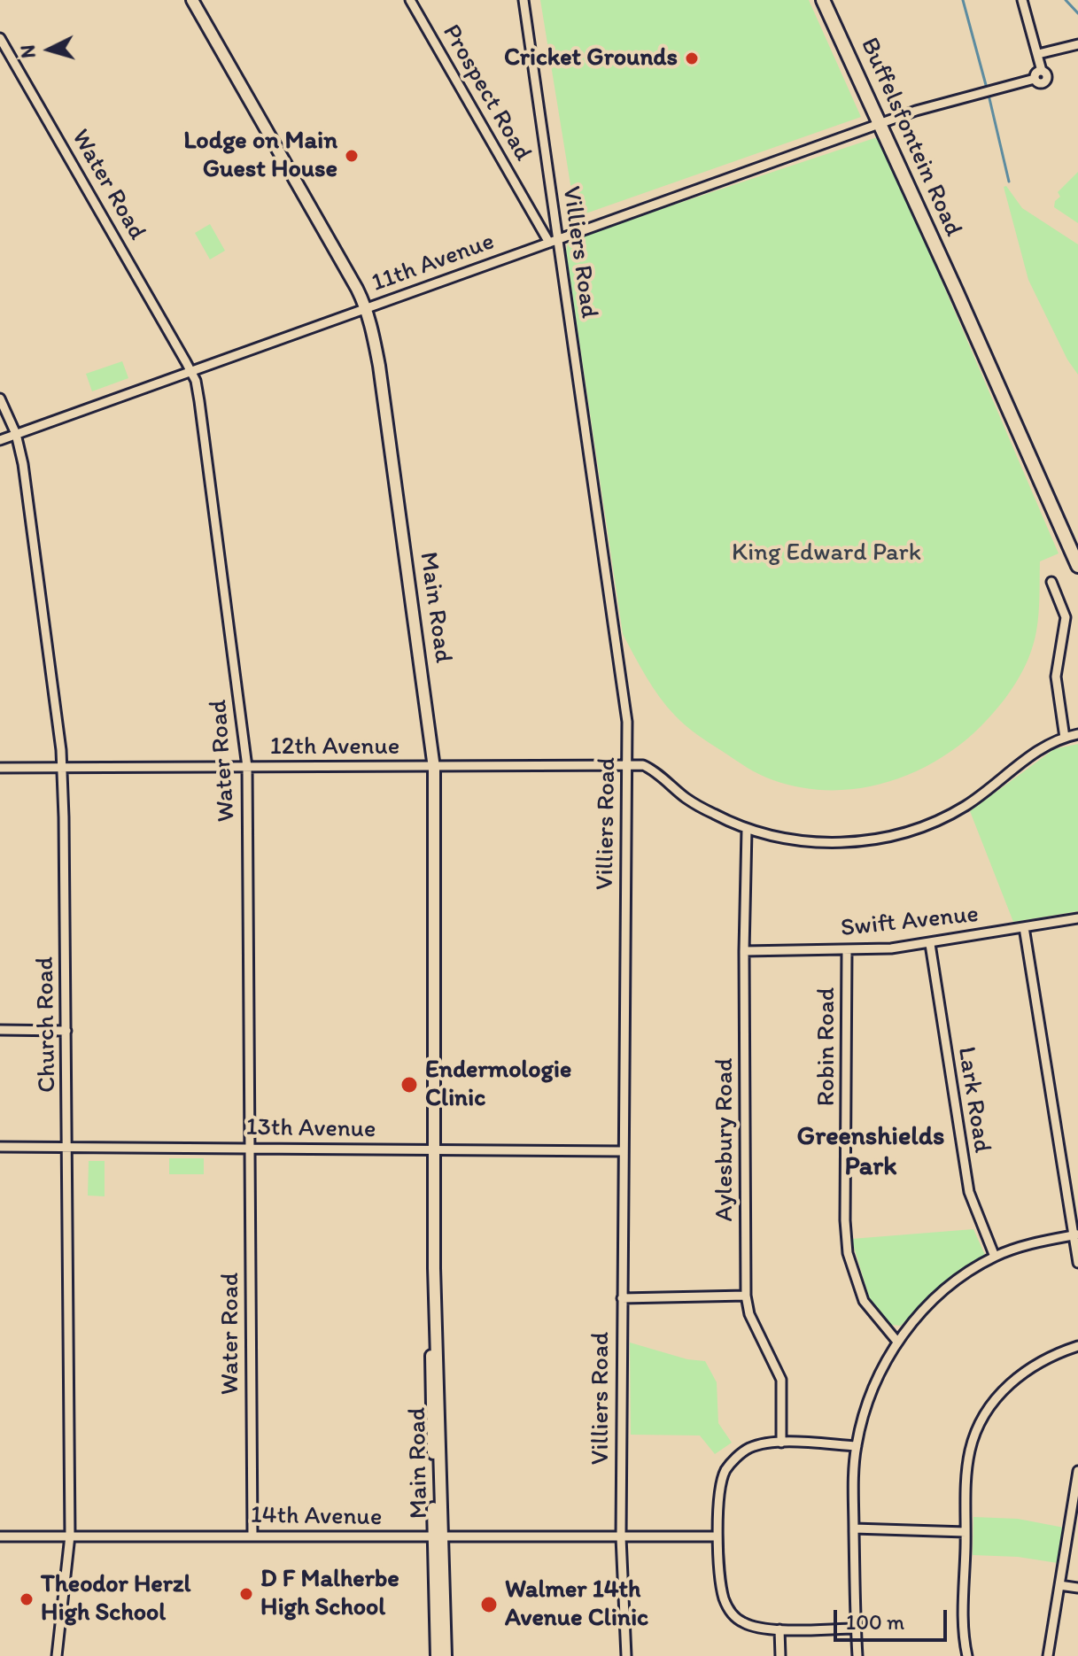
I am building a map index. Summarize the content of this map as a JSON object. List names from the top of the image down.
{
  "streets": {
    "main road": ["Buffelsfontein Road", "Main Road"],
    "street": [
      "Prospect Road",
      "Water Road",
      "Villiers Road",
      "11th Avenue",
      "12th Avenue",
      "Swift Avenue",
      "Church Road",
      "Robin Road",
      "Lark Road",
      "13th Avenue",
      "Aylesbury Road",
      "14th Avenue"
    ]
  },
  "crossings": [
    ["Prospect Road", "Villiers Road"],
    ["Prospect Road", "11th Avenue"],
    ["Buffelsfontein Road", "11th Avenue"],
    ["Water Road", "11th Avenue"],
    ["Water Road", "12th Avenue"],
    ["Water Road", "13th Avenue"],
    ["Water Road", "14th Avenue"],
    ["Villiers Road", "11th Avenue"],
    ["Villiers Road", "12th Avenue"],
    ["Villiers Road", "13th Avenue"],
    ["Villiers Road", "14th Avenue"],
    ["11th Avenue", "Main Road"],
    ["11th Avenue", "Church Road"],
    ["Main Road", "12th Avenue"],
    ["Main Road", "13th Avenue"],
    ["Main Road", "14th Avenue"],
    ["12th Avenue", "Church Road"],
    ["12th Avenue", "Aylesbury Road"],
    ["Swift Avenue", "Robin Road"],
    ["Swift Avenue", "Lark Road"],
    ["Swift Avenue", "Aylesbury Road"],
    ["Church Road", "13th Avenue"],
    ["Church Road", "14th Avenue"]
  ],
  "districts": ["Greenshields Park"],
  "parks": ["King Edward Park"],
  "places": [
    "Cricket Grounds",
    "Lodge on Main Guest House",
    "Endermologie Clinic",
    "D F Malherbe High School",
    "Theodor Herzl High School",
    "Walmer 14th Avenue Clinic"
  ],
  "scale_bar": "100 m",
  "north": "left"
}
